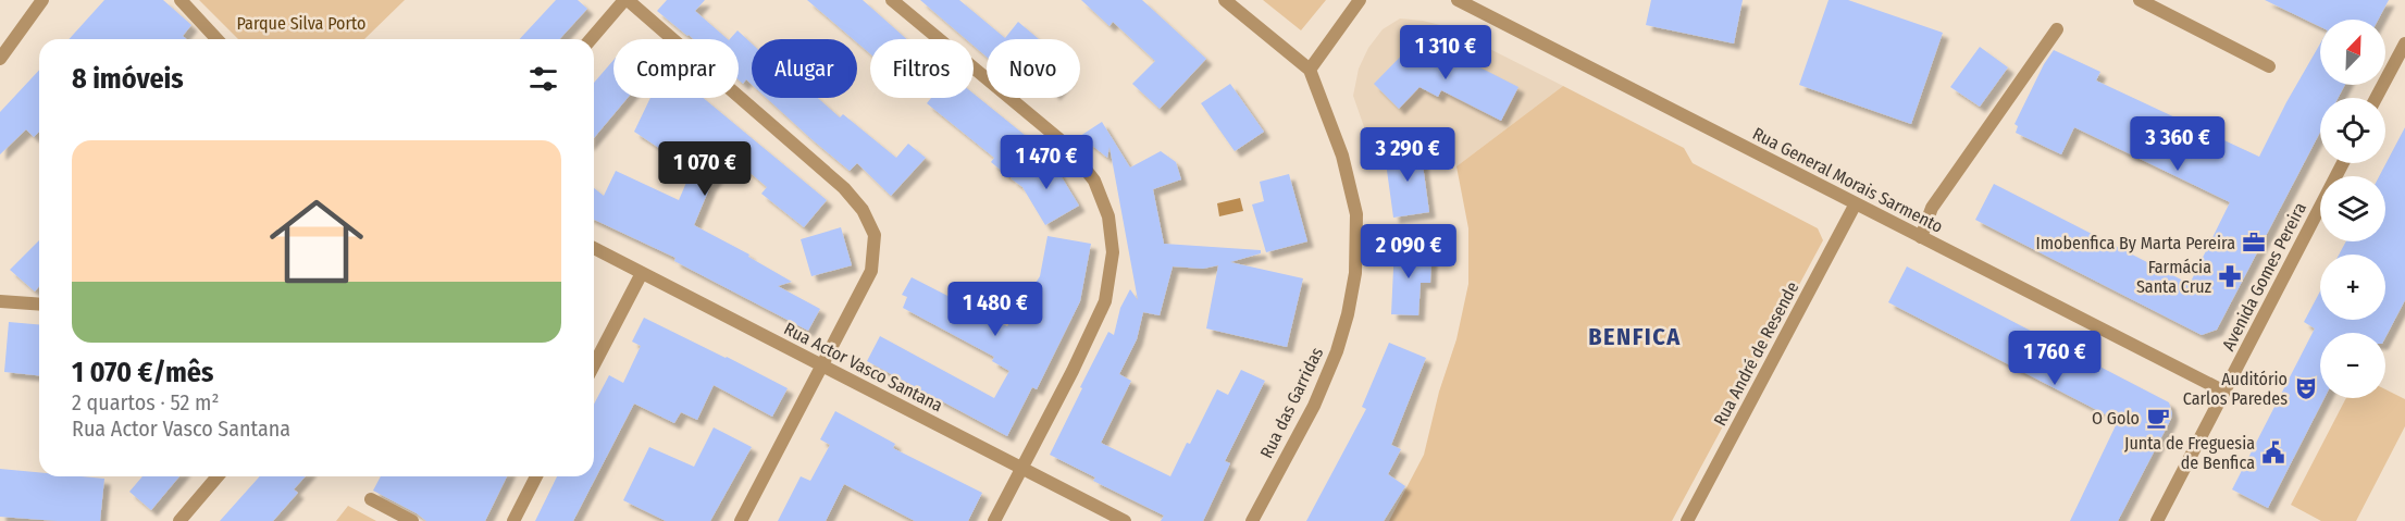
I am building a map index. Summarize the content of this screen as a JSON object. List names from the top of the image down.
{
  "streets": {
    "street": [
      "Rua General Morais Sarmento",
      "Avenida Gomes Pereira",
      "Rua André de Resende",
      "Rua Actor Vasco Santana",
      "Rua das Garridas"
    ]
  },
  "crossings": [
    ["Rua General Morais Sarmento", "Avenida Gomes Pereira"],
    ["Rua General Morais Sarmento", "Rua André de Resende"]
  ],
  "districts": ["BENFICA"],
  "parks": ["Parque Silva Porto"],
  "places": {
    "office": ["Imobenfica By Marta Pereira"],
    "pharmacy": ["Farmácia Santa Cruz"],
    "theatre": ["Auditório Carlos Paredes"],
    "cafe": ["O Golo"],
    "public building": ["Junta de Freguesia de Benfica"]
  },
  "north": "top right",
  "page": {
    "map_buttons": ["+", "−"],
    "price": [
      "1 310 €",
      "3 360 €",
      "3 290 €",
      "1 470 €",
      "1 070 €",
      "2 090 €",
      "1 480 €",
      "1 760 €"
    ],
    "chip": [
      "Comprar",
      "Alugar",
      "Filtros",
      "Novo"
    ],
    "heading": "8 imóveis",
    "list": [
      {
        "name": "1 070 €/mês",
        "note": "2 quartos · 52 m² · Rua Actor Vasco Santana"
      }
    ]
  }
}
